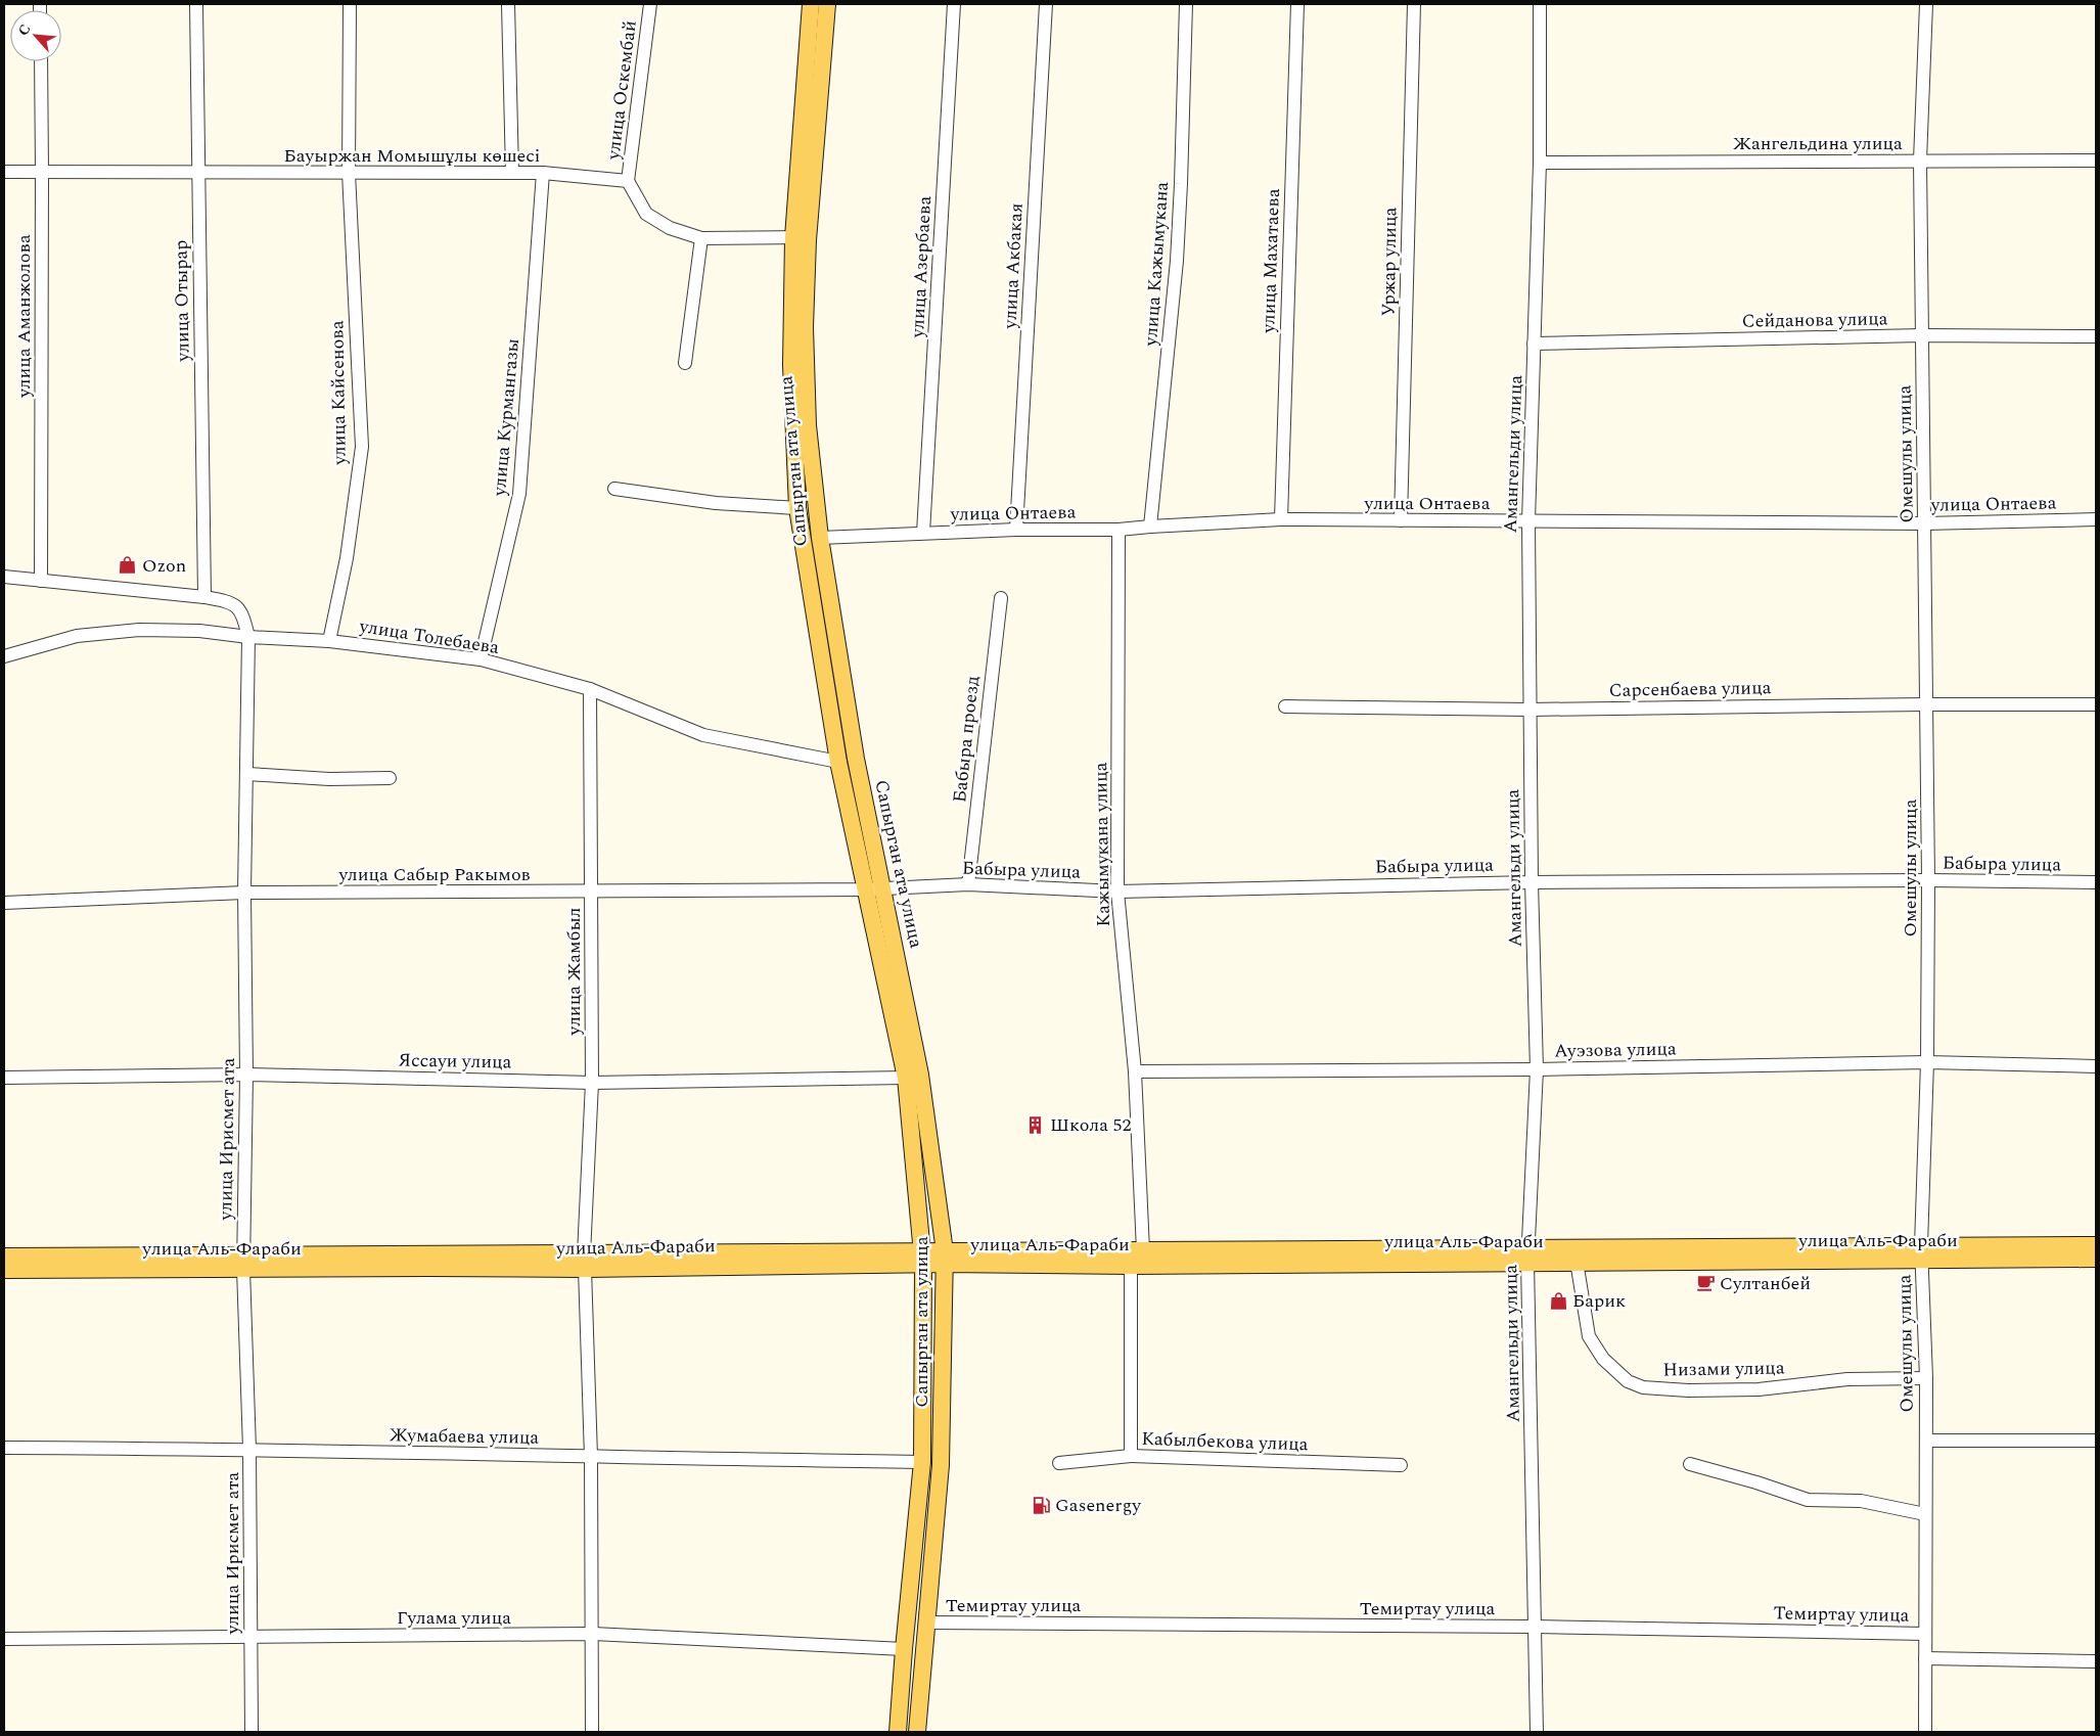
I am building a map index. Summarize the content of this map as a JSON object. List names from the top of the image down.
{
  "streets": {
    "main road": ["Сапырган ата улица", "улица Аль-Фараби"],
    "street": [
      "улица Оскембай",
      "Жангельдина улица",
      "Бауыржан Момышұлы көшесі",
      "улица Махатаева",
      "Уржар улица",
      "улица Кажымукана",
      "улица Акбакая",
      "улица Азербаева",
      "улица Отырар",
      "улица Аманжолова",
      "Сейданова улица",
      "улица Кайсенова",
      "улица Курмангазы",
      "Амангельди улица",
      "Омешулы улица",
      "улица Онтаева",
      "улица Толебаева",
      "Сарсенбаева улица",
      "Бабыра проезд",
      "Кажымукана улица",
      "Бабыра улица",
      "улица Сабыр Ракымов",
      "улица Жамбыл",
      "Ауэзова улица",
      "Яссауи улица",
      "улица Ирисмет ата",
      "Низами улица",
      "Жумабаева улица",
      "Кабылбекова улица",
      "Темиртау улица",
      "Гулама улица"
    ]
  },
  "crossings": [
    ["улица Оскембай", "Бауыржан Момышұлы көшесі"],
    ["Жангельдина улица", "Амангельди улица"],
    ["Жангельдина улица", "Омешулы улица"],
    ["Бауыржан Момышұлы көшесі", "улица Отырар"],
    ["Бауыржан Момышұлы көшесі", "улица Аманжолова"],
    ["Бауыржан Момышұлы көшесі", "улица Кайсенова"],
    ["Бауыржан Момышұлы көшесі", "улица Курмангазы"],
    ["улица Махатаева", "улица Онтаева"],
    ["Уржар улица", "улица Онтаева"],
    ["улица Кажымукана", "улица Онтаева"],
    ["улица Акбакая", "улица Онтаева"],
    ["улица Азербаева", "улица Онтаева"],
    ["улица Отырар", "улица Ирисмет ата"],
    ["улица Аманжолова", "улица Ирисмет ата"],
    ["Сейданова улица", "Амангельди улица"],
    ["Сейданова улица", "Омешулы улица"],
    ["улица Кайсенова", "улица Толебаева"],
    ["улица Курмангазы", "улица Толебаева"],
    ["Амангельди улица", "улица Онтаева"],
    ["Амангельди улица", "Сарсенбаева улица"],
    ["Амангельди улица", "Бабыра улица"],
    ["Амангельди улица", "Ауэзова улица"],
    ["Амангельди улица", "улица Аль-Фараби"],
    ["Амангельди улица", "Темиртау улица"],
    ["Омешулы улица", "улица Онтаева"],
    ["Омешулы улица", "Сарсенбаева улица"],
    ["Омешулы улица", "Бабыра улица"],
    ["Омешулы улица", "Ауэзова улица"],
    ["Омешулы улица", "улица Аль-Фараби"],
    ["Омешулы улица", "Низами улица"],
    ["Омешулы улица", "Темиртау улица"],
    ["Сапырган ата улица", "улица Онтаева"],
    ["Сапырган ата улица", "улица Толебаева"],
    ["Сапырган ата улица", "Бабыра улица"],
    ["Сапырган ата улица", "улица Сабыр Ракымов"],
    ["Сапырган ата улица", "Яссауи улица"],
    ["Сапырган ата улица", "улица Аль-Фараби"],
    ["Сапырган ата улица", "Жумабаева улица"],
    ["Сапырган ата улица", "Темиртау улица"],
    ["Сапырган ата улица", "Гулама улица"],
    ["улица Онтаева", "Кажымукана улица"],
    ["улица Толебаева", "улица Жамбыл"],
    ["улица Толебаева", "улица Ирисмет ата"],
    ["Бабыра проезд", "Бабыра улица"],
    ["Кажымукана улица", "Бабыра улица"],
    ["Кажымукана улица", "Ауэзова улица"],
    ["Кажымукана улица", "улица Аль-Фараби"],
    ["Кажымукана улица", "Кабылбекова улица"],
    ["Бабыра улица", "улица Сабыр Ракымов"],
    ["улица Сабыр Ракымов", "улица Жамбыл"],
    ["улица Сабыр Ракымов", "улица Ирисмет ата"],
    ["улица Жамбыл", "Яссауи улица"],
    ["улица Жамбыл", "улица Аль-Фараби"],
    ["улица Жамбыл", "Жумабаева улица"],
    ["улица Жамбыл", "Гулама улица"],
    ["Яссауи улица", "улица Ирисмет ата"],
    ["улица Ирисмет ата", "улица Аль-Фараби"],
    ["улица Ирисмет ата", "Жумабаева улица"],
    ["улица Ирисмет ата", "Гулама улица"],
    ["улица Аль-Фараби", "Низами улица"],
    ["улица Аль-Фараби", "Кабылбекова улица"]
  ],
  "places": {
    "shop": ["Ozon", "Барик"],
    "building": ["Школа 52"],
    "cafe": ["Султанбей"],
    "fuel station": ["Gasenergy"]
  },
  "north": "top left"
}
